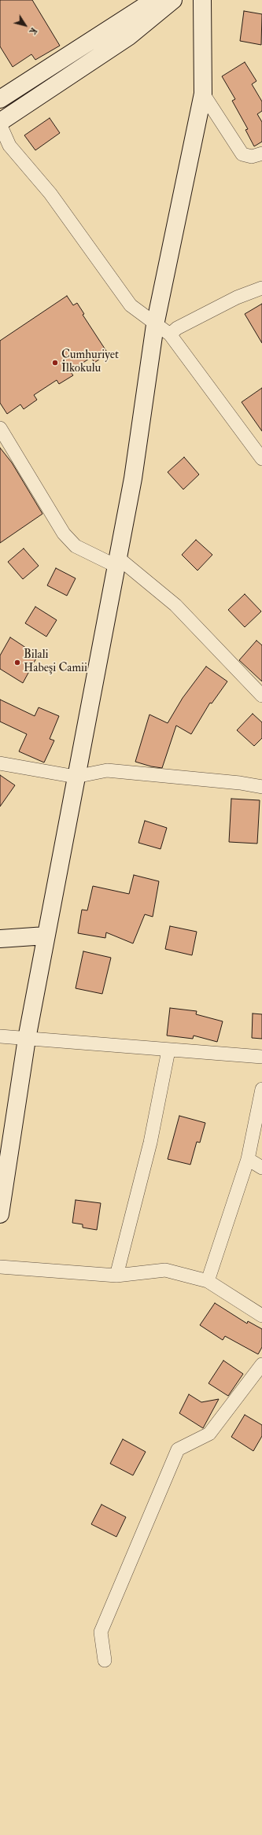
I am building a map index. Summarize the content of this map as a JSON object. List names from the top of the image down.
{
  "places": ["Cumhuriyet İlkokulu", "Bilali Habeşi Camii"],
  "north": "bottom right"
}
